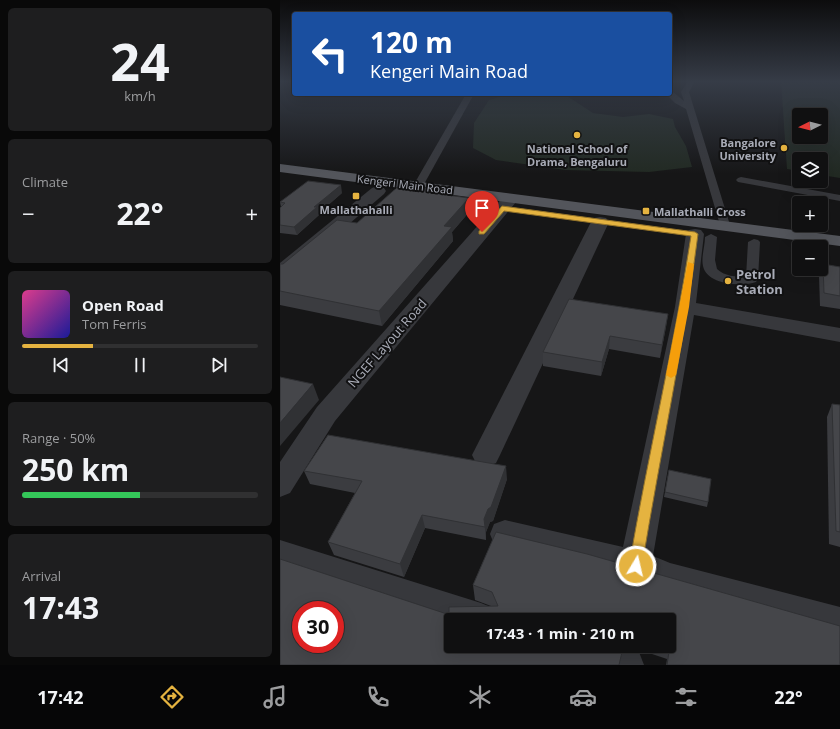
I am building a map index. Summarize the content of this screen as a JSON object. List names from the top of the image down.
{
  "streets": {
    "main road": ["Kengeri Main Road"],
    "street": ["NGEF Layout Road"]
  },
  "crossings": [
    ["Kengeri Main Road", "NGEF Layout Road"]
  ],
  "places": {
    "other": ["National School of Drama, Bengaluru", "Bangalore University", "Petrol Station"],
    "transit": ["Mallathahalli", "Mallathalli Cross"]
  },
  "north": "left",
  "page": {
    "tile": [
      ["24", "km/h"],
      "Climate",
      ["Range · 50%", "250 km"],
      ["Arrival", "17:43"]
    ],
    "turn": ["120 m", "Kengeri Main Road"],
    "map_buttons": ["+", "−"],
    "heat": ["−", "22°", "+"],
    "song": ["Open Road", "Tom Ferris"],
    "limit": "30",
    "trip": "17:43 · 1 min · 210 m",
    "tabs": ["17:42", "22°"]
  }
}
